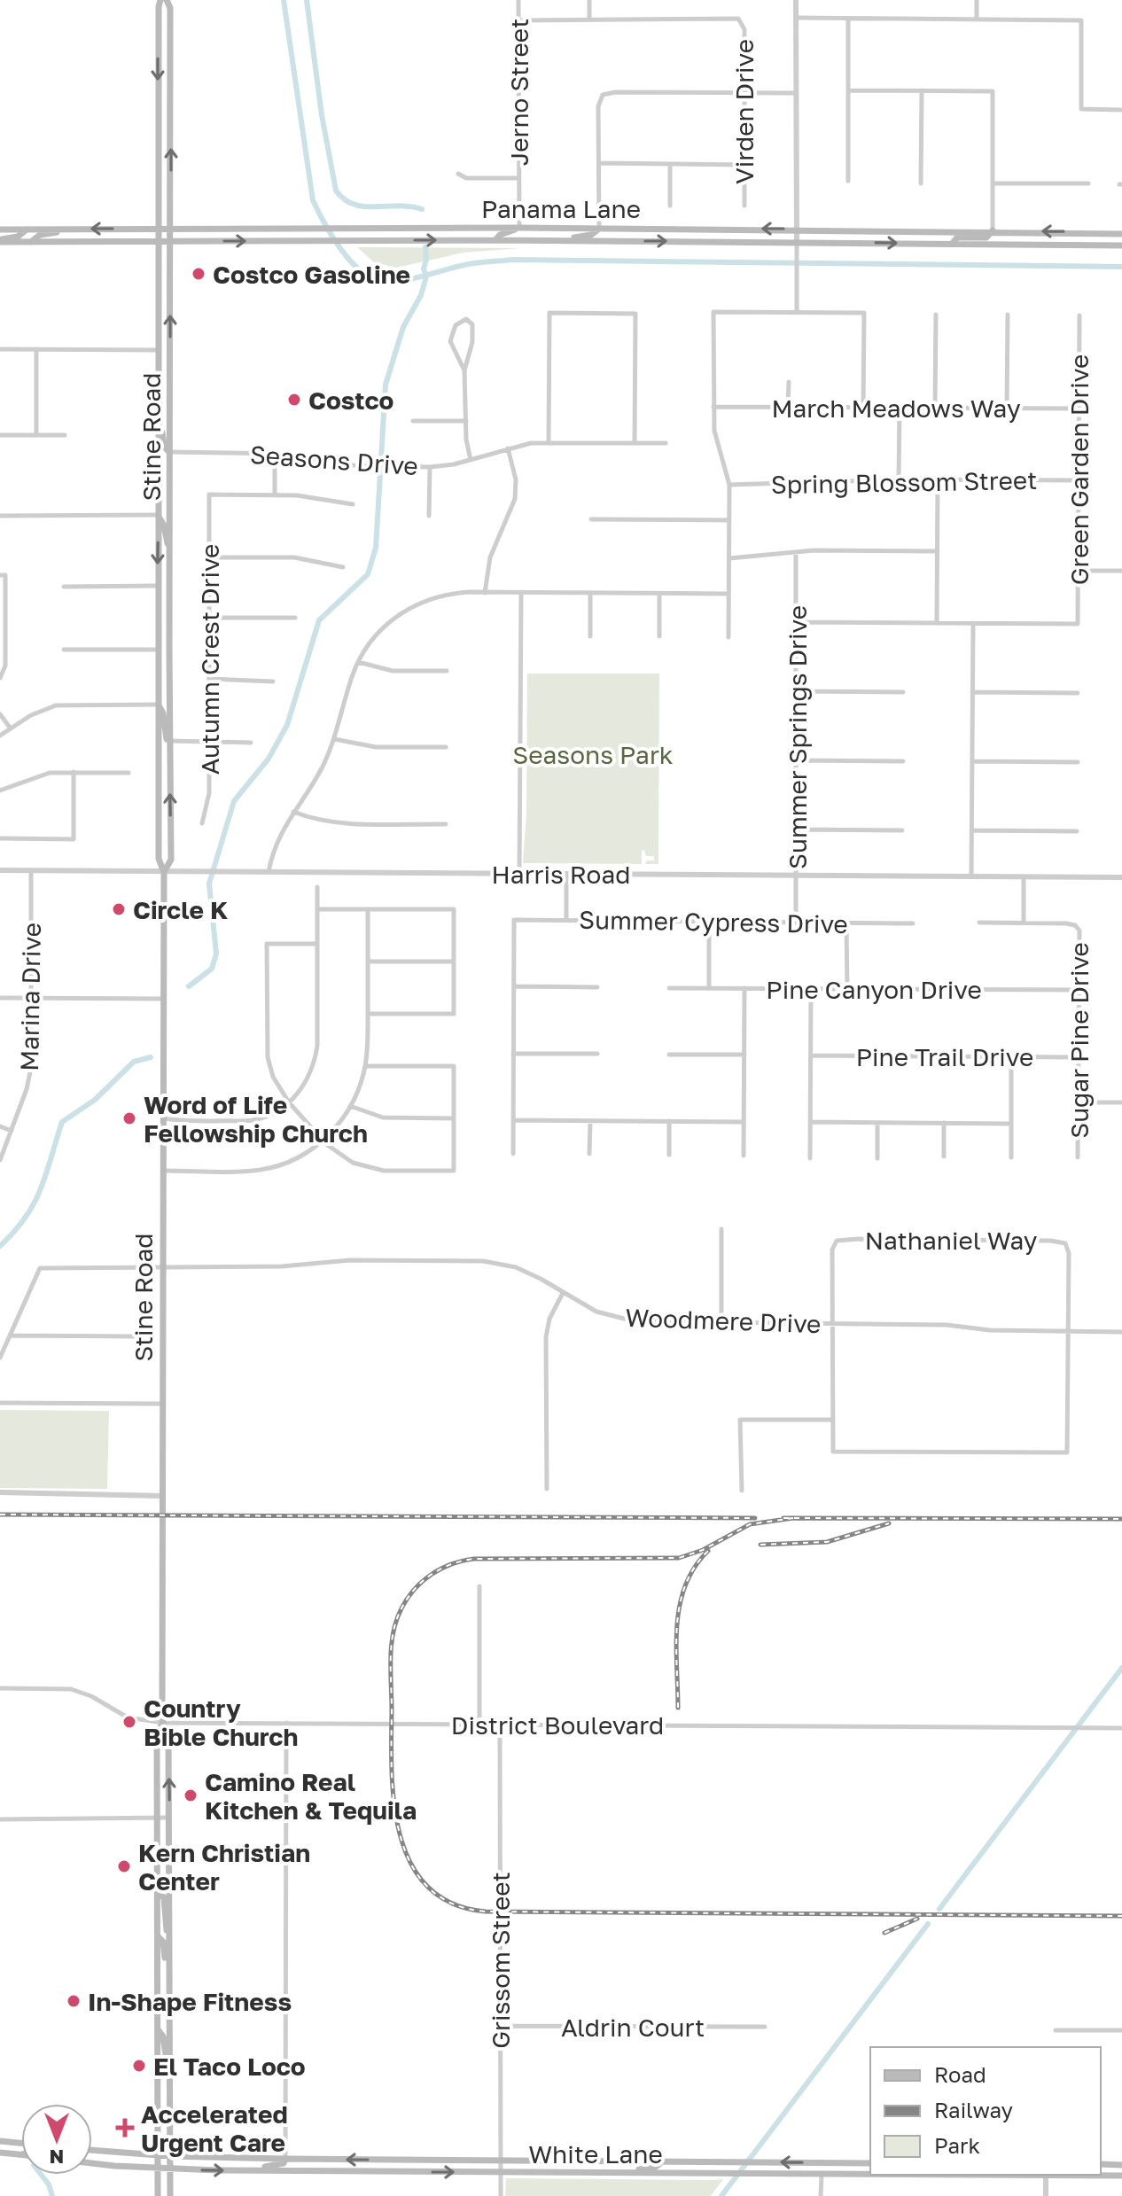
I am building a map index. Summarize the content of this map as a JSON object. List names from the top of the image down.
{
  "streets": {
    "main road": ["Panama Lane", "Stine Road", "White Lane"],
    "street": [
      "Jerno Street",
      "Virden Drive",
      "March Meadows Way",
      "Seasons Drive",
      "Green Garden Drive",
      "Spring Blossom Street",
      "Autumn Crest Drive",
      "Summer Springs Drive",
      "Harris Road",
      "Summer Cypress Drive",
      "Pine Canyon Drive",
      "Marina Drive",
      "Sugar Pine Drive",
      "Pine Trail Drive",
      "Nathaniel Way",
      "Woodmere Drive",
      "District Boulevard",
      "Grissom Street",
      "Aldrin Court"
    ]
  },
  "crossings": [
    ["Jerno Street", "Panama Lane"],
    ["Panama Lane", "Stine Road"],
    ["March Meadows Way", "Green Garden Drive"],
    ["Stine Road", "Seasons Drive"],
    ["Stine Road", "Harris Road"],
    ["Stine Road", "Woodmere Drive"],
    ["Stine Road", "District Boulevard"],
    ["Stine Road", "White Lane"],
    ["Green Garden Drive", "Spring Blossom Street"],
    ["Summer Springs Drive", "Harris Road"],
    ["Summer Springs Drive", "Summer Cypress Drive"],
    ["Harris Road", "Marina Drive"],
    ["Pine Canyon Drive", "Sugar Pine Drive"],
    ["Sugar Pine Drive", "Pine Trail Drive"],
    ["Nathaniel Way", "Woodmere Drive"],
    ["District Boulevard", "Grissom Street"],
    ["Grissom Street", "Aldrin Court"],
    ["Grissom Street", "White Lane"]
  ],
  "parks": ["Seasons Park"],
  "places": {
    "other": [
      "Costco Gasoline",
      "Costco",
      "Circle K",
      "Word of Life Fellowship Church",
      "Country Bible Church",
      "Camino Real Kitchen & Tequila",
      "Kern Christian Center",
      "In-Shape Fitness",
      "El Taco Loco"
    ],
    "health": ["Accelerated Urgent Care"]
  },
  "legend": ["Road", "Railway", "Park"],
  "north": "bottom"
}
